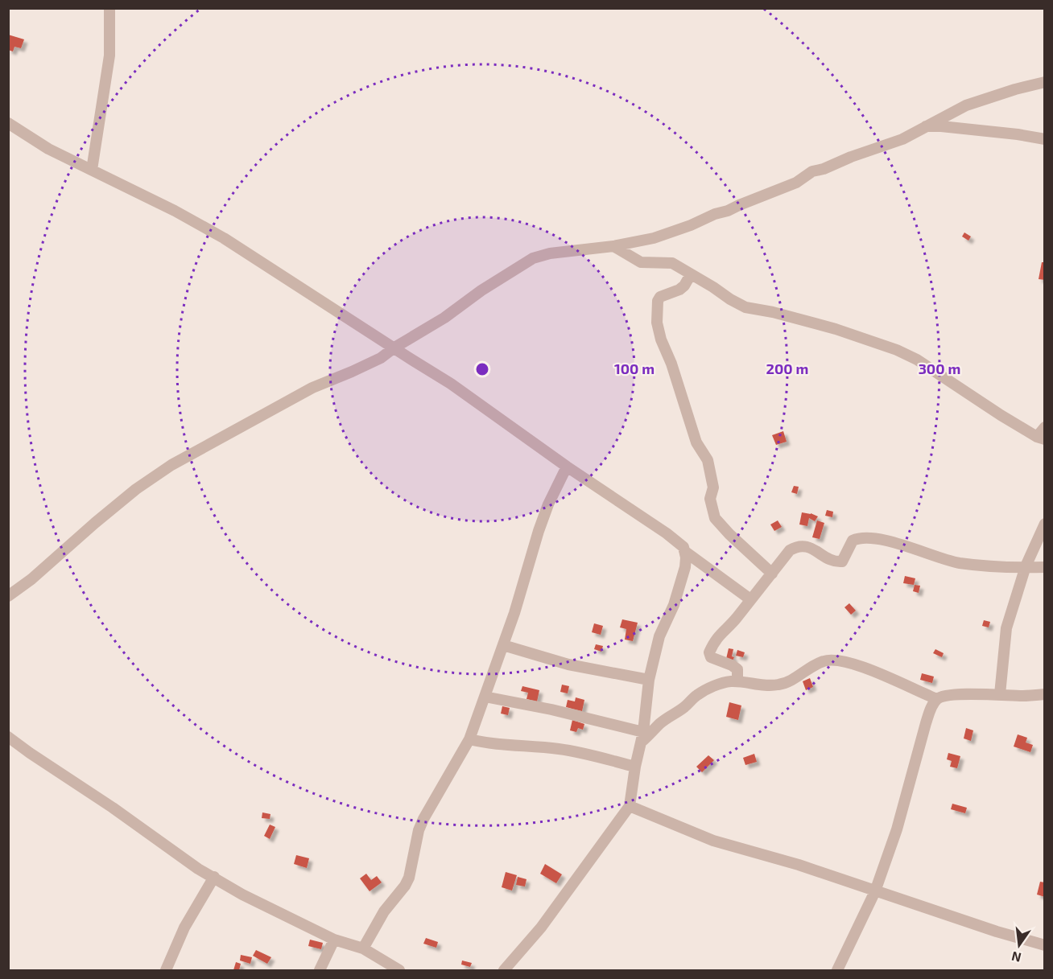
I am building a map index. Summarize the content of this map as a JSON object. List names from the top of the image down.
{
  "north": "bottom",
  "rings": ["100 m", "200 m", "300 m"]
}
